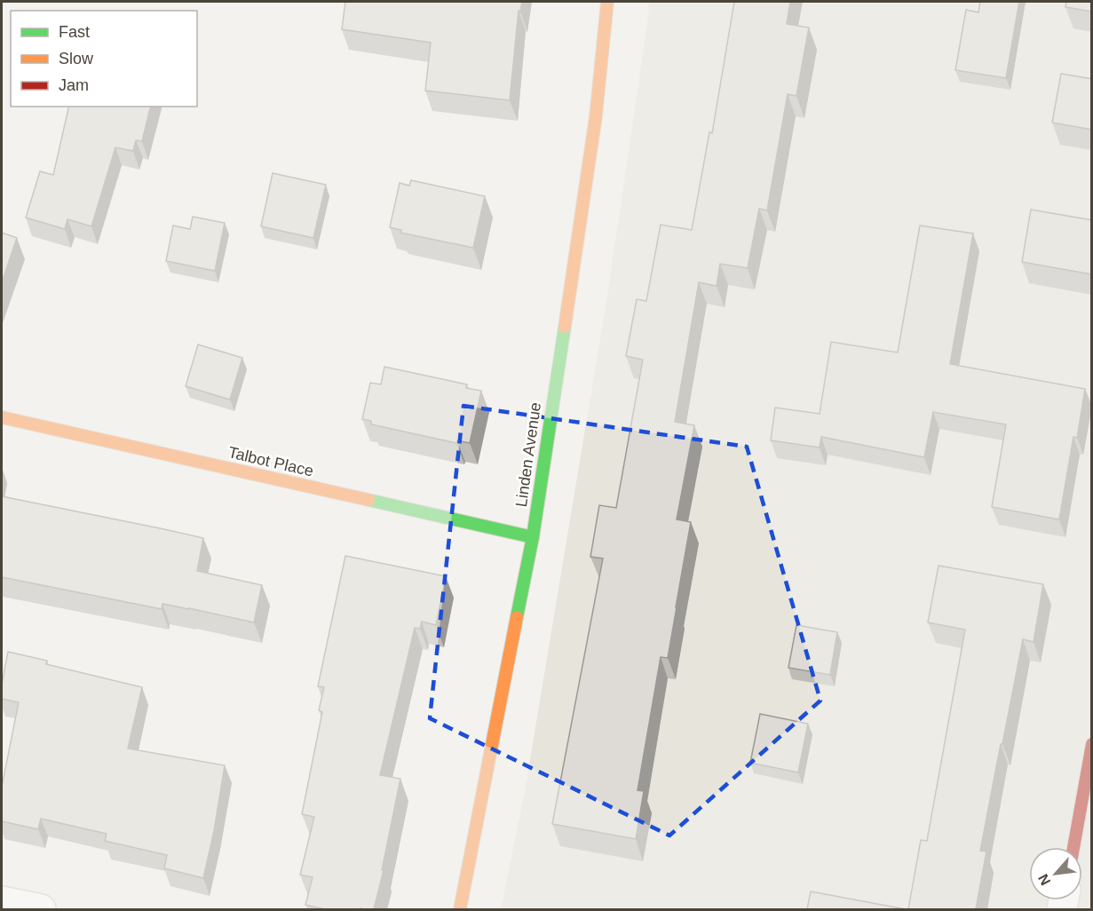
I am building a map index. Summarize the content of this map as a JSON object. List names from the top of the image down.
{
  "streets": {
    "street": ["Linden Avenue", "Talbot Place"]
  },
  "crossings": [
    ["Linden Avenue", "Talbot Place"]
  ],
  "legend": ["Fast", "Slow", "Jam"],
  "north": "bottom left"
}
